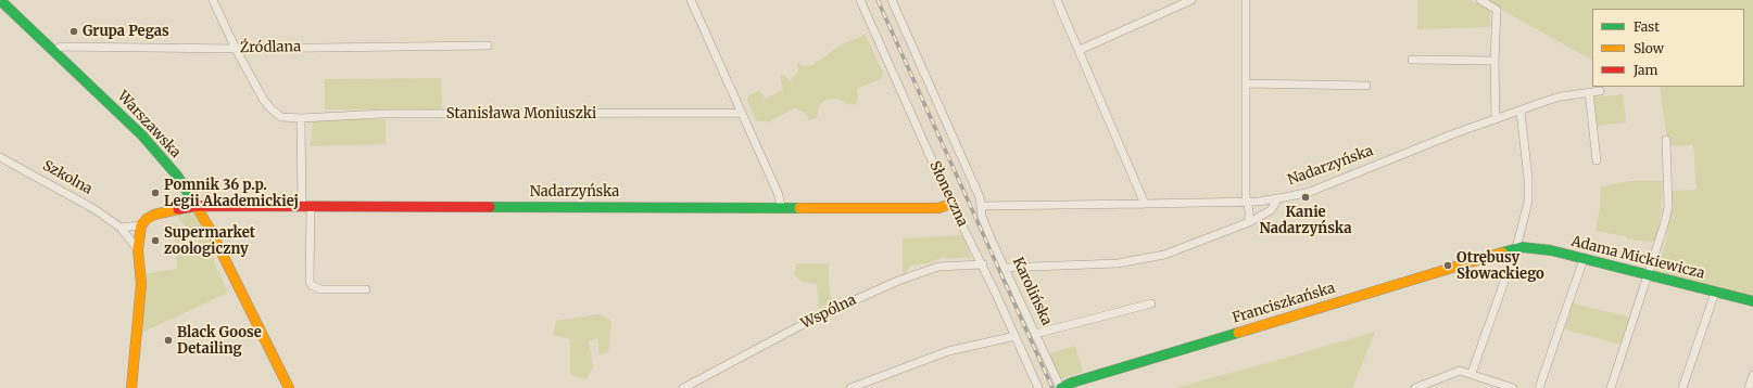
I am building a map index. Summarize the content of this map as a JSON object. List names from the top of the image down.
{
  "streets": {
    "street": [
      "Źródlana",
      "Stanisława Moniuszki",
      "Warszawska",
      "Nadarzyńska",
      "Szkolna",
      "Słoneczna",
      "Adama Mickiewicza",
      "Karolińska",
      "Franciszkańska",
      "Wspólna"
    ]
  },
  "crossings": [
    ["Źródlana", "Stanisława Moniuszki"],
    ["Źródlana", "Warszawska"],
    ["Warszawska", "Nadarzyńska"],
    ["Nadarzyńska", "Słoneczna"],
    ["Nadarzyńska", "Karolińska"],
    ["Słoneczna", "Wspólna"],
    ["Adama Mickiewicza", "Franciszkańska"],
    ["Karolińska", "Franciszkańska"]
  ],
  "places": [
    "Grupa Pegas",
    "Pomnik 36 p.p. Legii Akademickiej",
    "Kanie Nadarzyńska",
    "Supermarket zoologiczny",
    "Otrębusy Słowackiego",
    "Black Goose Detailing"
  ],
  "legend": ["Fast", "Slow", "Jam"]
}
